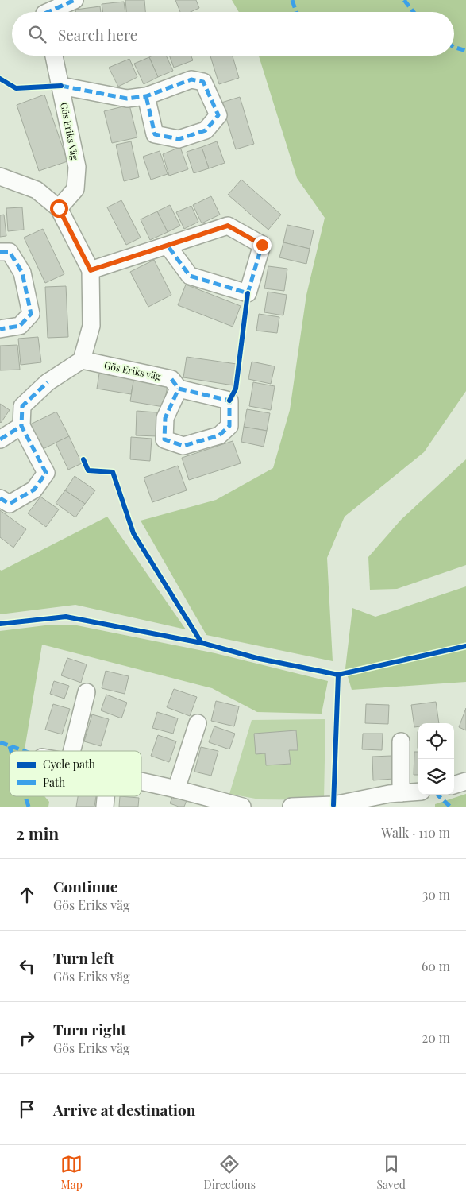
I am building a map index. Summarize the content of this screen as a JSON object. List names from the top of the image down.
{
  "streets": {
    "street": ["Gös Eriks Väg", "Gös Eriks väg"]
  },
  "crossings": [
    ["Gös Eriks Väg", "Gös Eriks väg"]
  ],
  "legend": ["Cycle path", "Path"],
  "page": {
    "search": "Search here",
    "heading": ["2 min", "Walk · 110 m"],
    "list": [
      ["Continue", "Gös Eriks väg", "30 m"],
      ["Turn left", "Gös Eriks väg", "60 m"],
      ["Turn right", "Gös Eriks väg", "20 m"],
      "Arrive at destination"
    ],
    "nav": ["Map", "Directions", "Saved"]
  }
}
